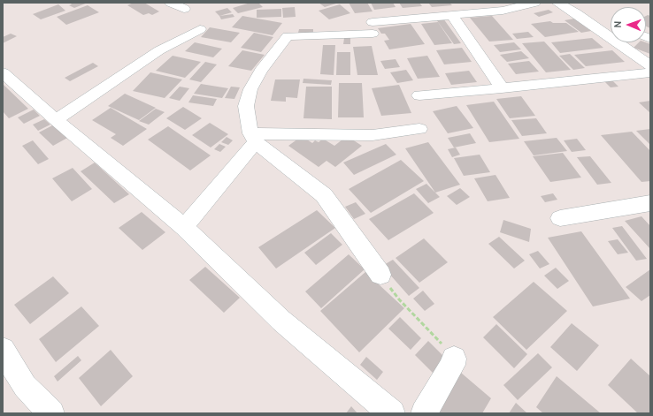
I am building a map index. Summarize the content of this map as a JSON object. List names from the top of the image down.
{
  "north": "left"
}
